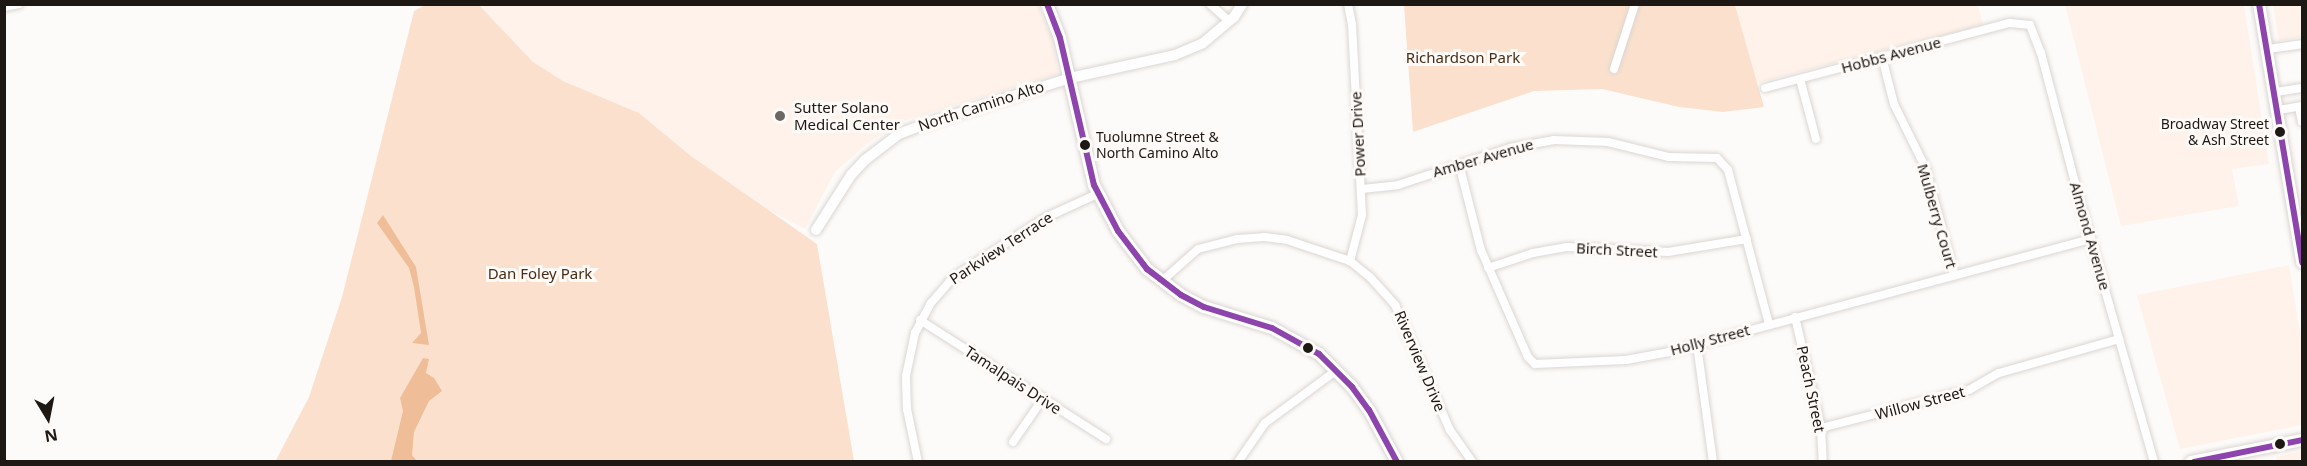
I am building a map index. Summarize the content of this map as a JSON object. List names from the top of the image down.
{
  "streets": {
    "street": [
      "Hobbs Avenue",
      "North Camino Alto",
      "Power Drive",
      "Amber Avenue",
      "Mulberry Court",
      "Almond Avenue",
      "Parkview Terrace",
      "Birch Street",
      "Holly Street",
      "Riverview Drive",
      "Tamalpais Drive",
      "Peach Street",
      "Willow Street"
    ]
  },
  "crossings": [
    ["Hobbs Avenue", "Mulberry Court"],
    ["Hobbs Avenue", "Almond Avenue"],
    ["Power Drive", "Amber Avenue"],
    ["Power Drive", "Riverview Drive"],
    ["Amber Avenue", "Birch Street"],
    ["Amber Avenue", "Holly Street"],
    ["Mulberry Court", "Holly Street"],
    ["Almond Avenue", "Holly Street"],
    ["Almond Avenue", "Willow Street"],
    ["Parkview Terrace", "Tamalpais Drive"],
    ["Birch Street", "Holly Street"],
    ["Holly Street", "Peach Street"],
    ["Peach Street", "Willow Street"]
  ],
  "parks": ["Richardson Park", "Dan Foley Park"],
  "places": ["Sutter Solano Medical Center", "Broadway Street & Ash Street", "Tuolumne Street & North Camino Alto"],
  "north": "bottom"
}
